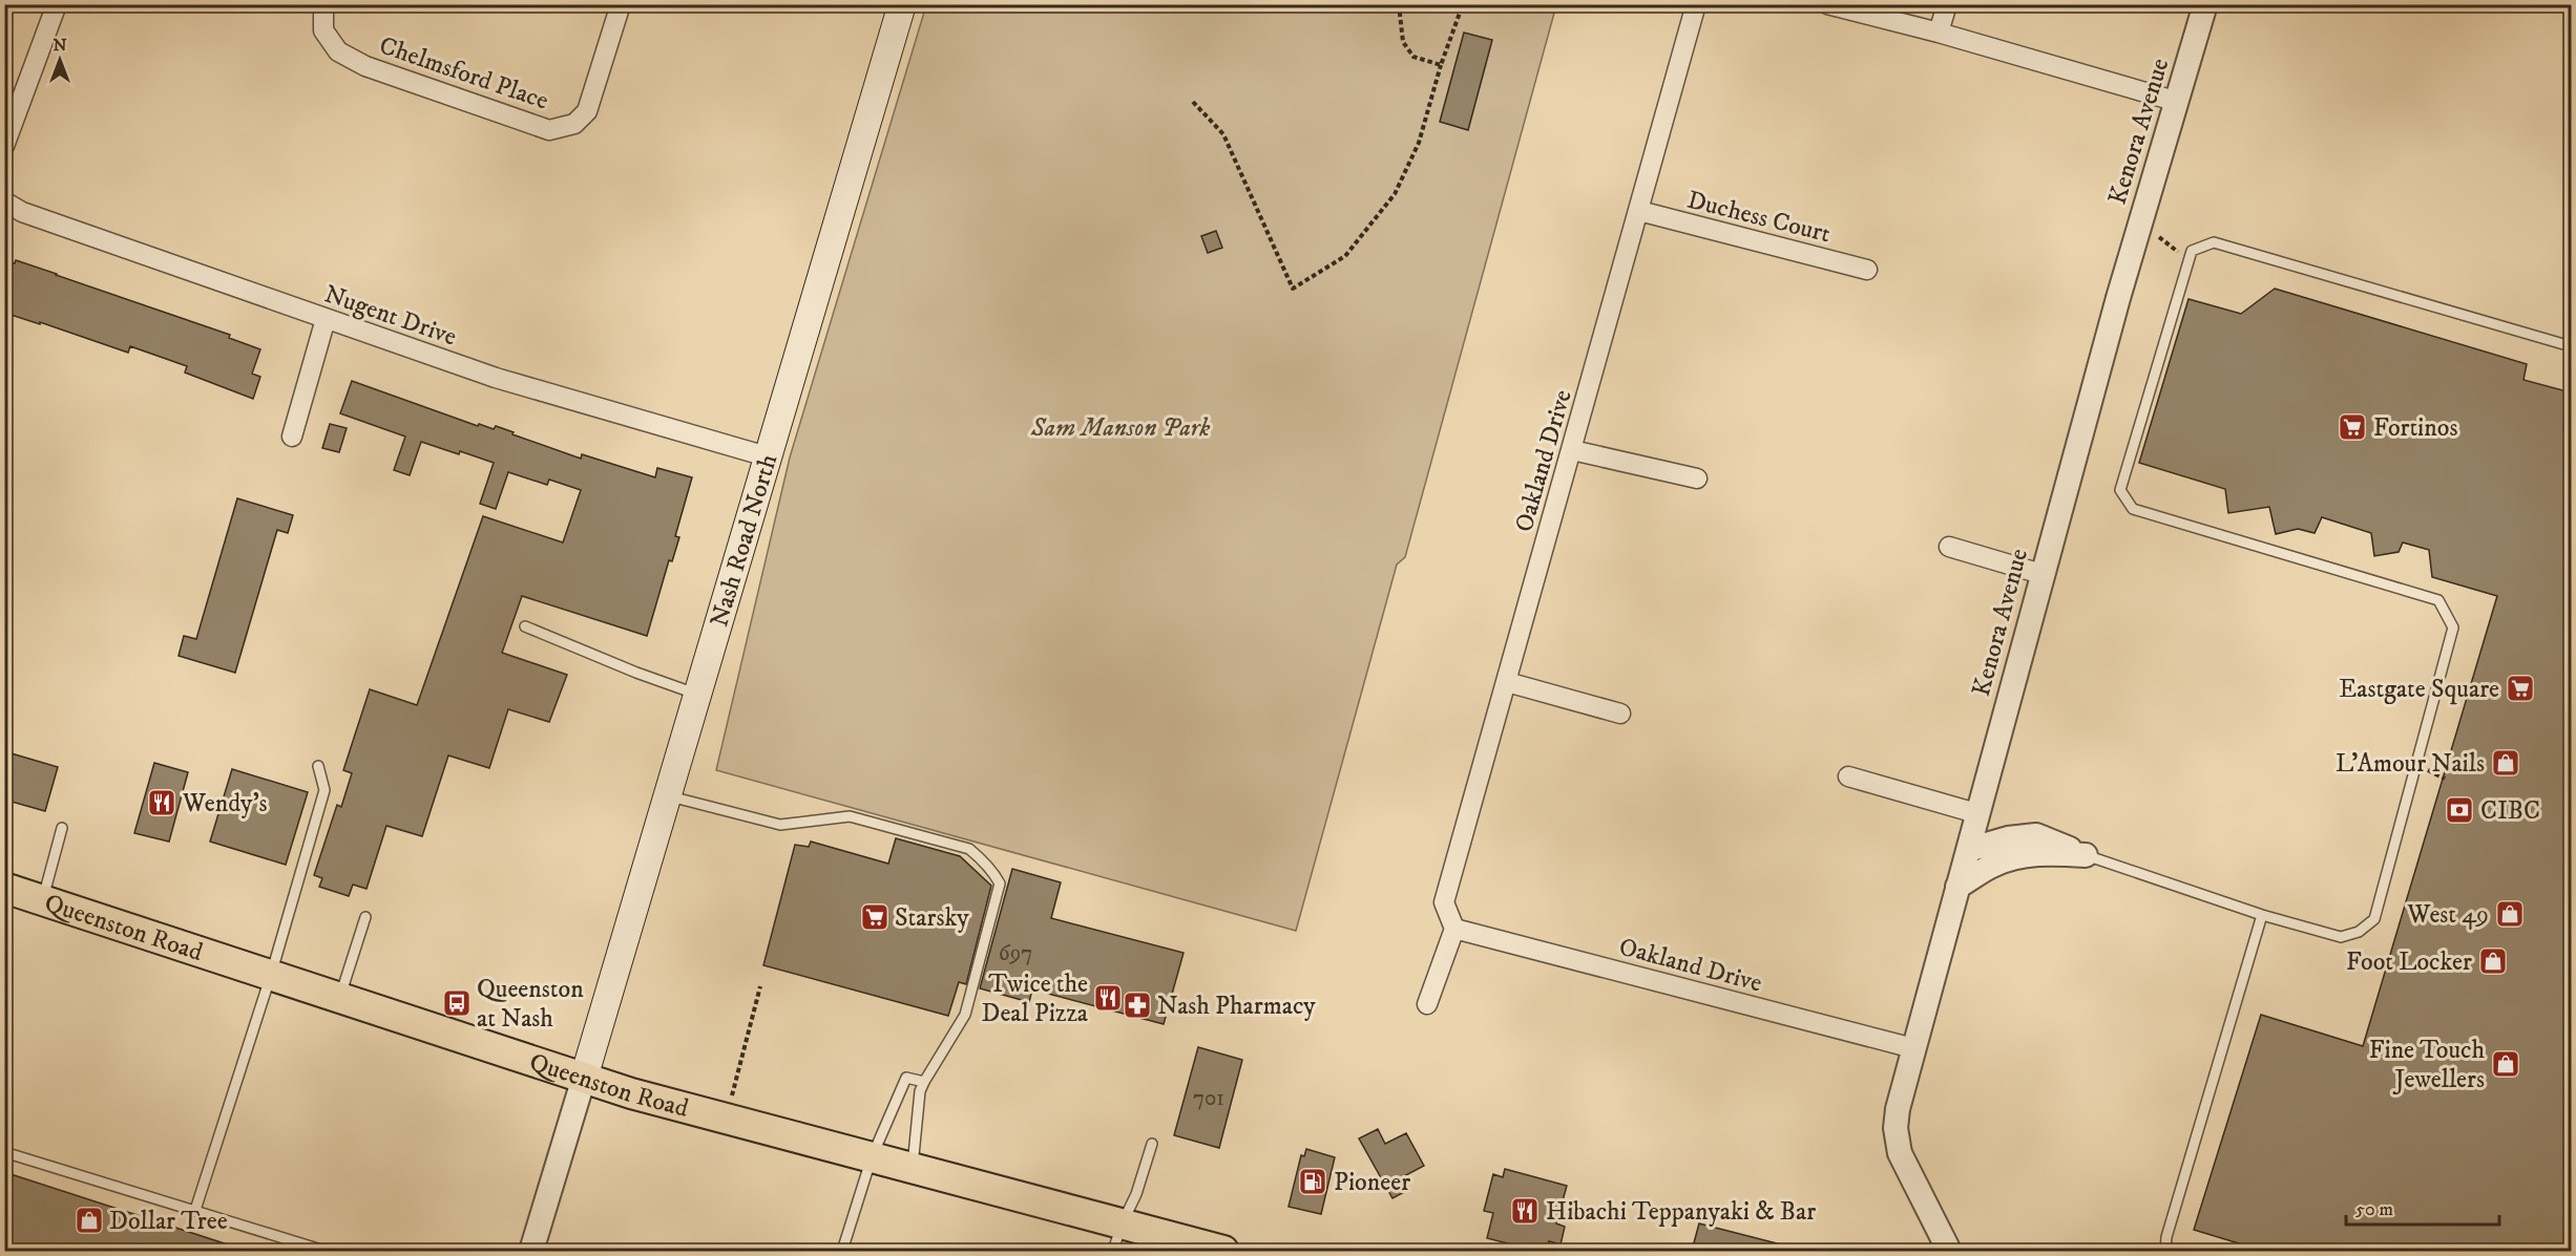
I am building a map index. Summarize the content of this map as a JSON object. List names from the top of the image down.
{
  "streets": {
    "main road": ["Nash Road North", "Queenston Road"],
    "street": [
      "Chelmsford Place",
      "Kenora Avenue",
      "Duchess Court",
      "Nugent Drive",
      "Oakland Drive"
    ]
  },
  "crossings": [
    ["Kenora Avenue", "Oakland Drive"],
    ["Duchess Court", "Oakland Drive"],
    ["Nugent Drive", "Nash Road North"],
    ["Nash Road North", "Queenston Road"]
  ],
  "parks": ["Sam Manson Park"],
  "places": {
    "supermarket": ["Fortinos", "Eastgate Square", "Starsky"],
    "shop": [
      "L'Amour Nails",
      "West 49",
      "Foot Locker",
      "Fine Touch Jewellers",
      "Dollar Tree"
    ],
    "restaurant": ["Wendy's", "Twice the Deal Pizza", "Hibachi Teppanyaki & Bar"],
    "bank": ["CIBC"],
    "bus stop": ["Queenston at Nash"],
    "pharmacy": ["Nash Pharmacy"],
    "fuel station": ["Pioneer"]
  },
  "house_numbers": ["697", "701"],
  "scale_bar": "50 m",
  "north": "top"
}
